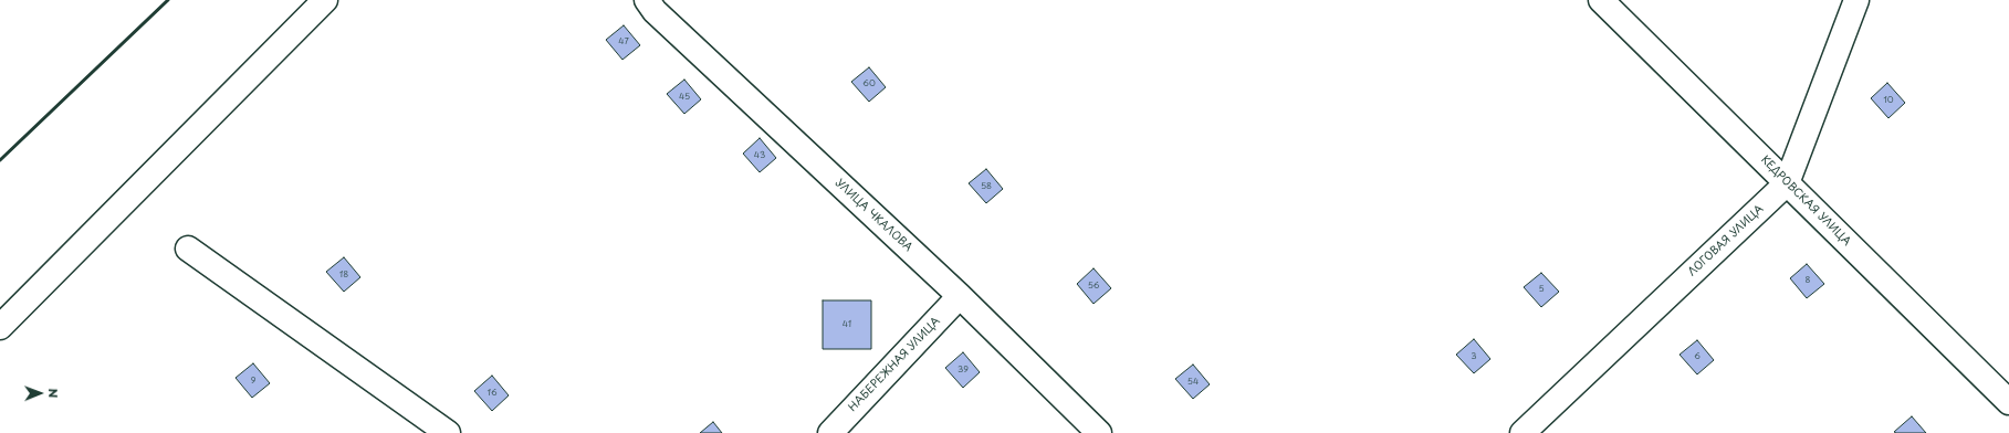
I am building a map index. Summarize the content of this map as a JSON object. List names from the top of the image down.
{
  "streets": {
    "street": [
      "КЕДРОВСКАЯ УЛИЦА",
      "УЛИЦА ЧКАЛОВА",
      "ЛОГОВАЯ УЛИЦА",
      "НАБЕРЕЖНАЯ УЛИЦА"
    ]
  },
  "crossings": [
    ["КЕДРОВСКАЯ УЛИЦА", "ЛОГОВАЯ УЛИЦА"],
    ["УЛИЦА ЧКАЛОВА", "НАБЕРЕЖНАЯ УЛИЦА"]
  ],
  "house_numbers": [
    "47",
    "60",
    "45",
    "10",
    "43",
    "58",
    "18",
    "8",
    "56",
    "5",
    "41",
    "3",
    "6",
    "39",
    "9",
    "54",
    "16"
  ],
  "north": "right"
}
